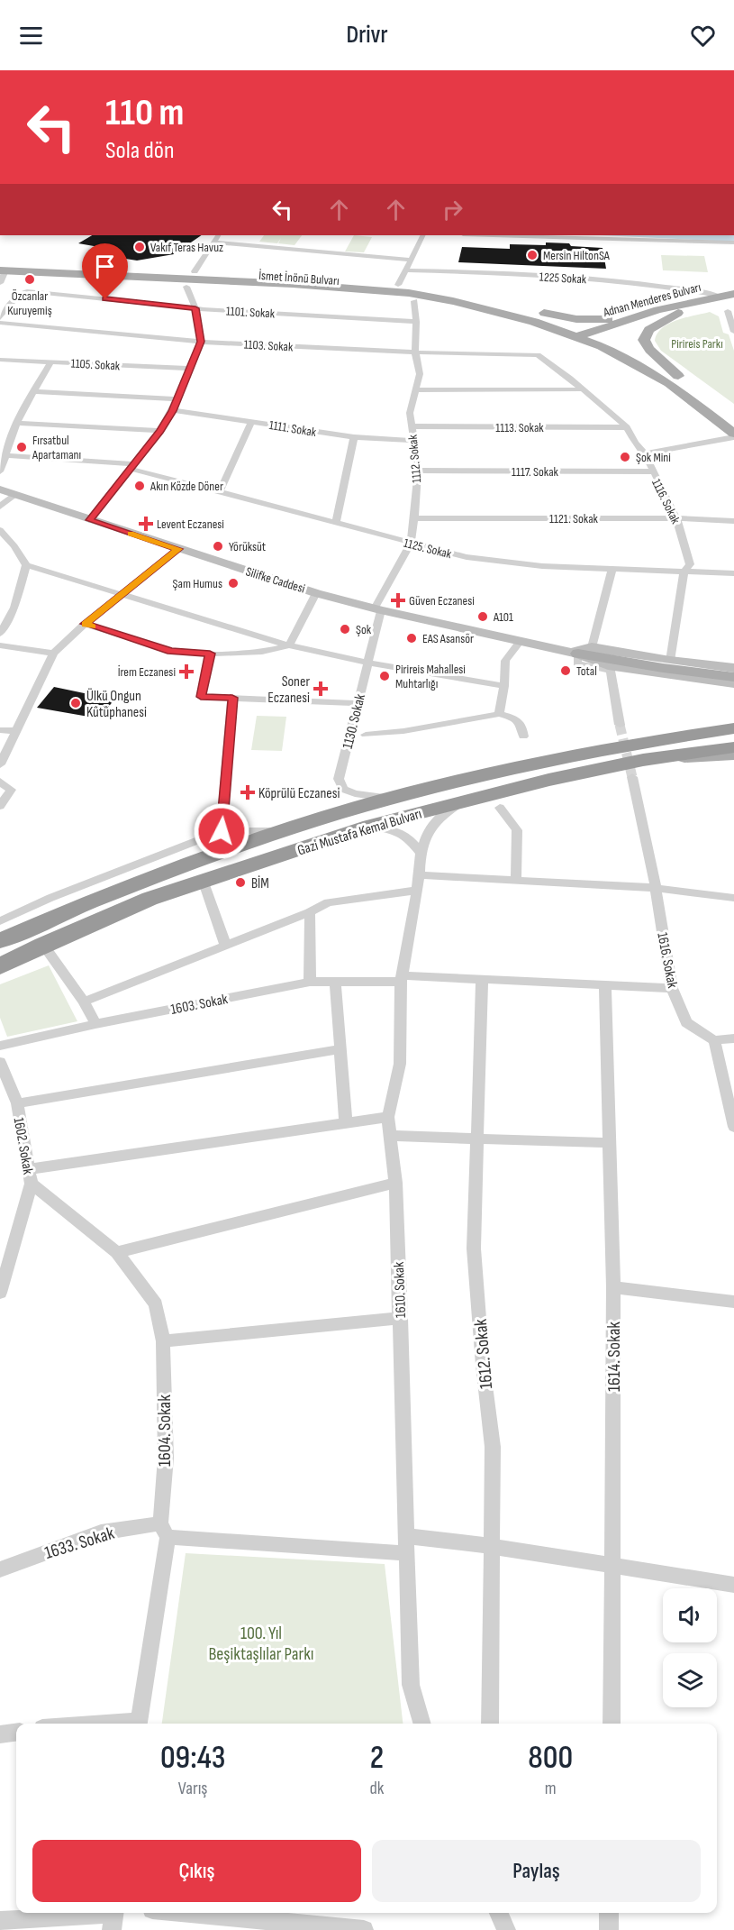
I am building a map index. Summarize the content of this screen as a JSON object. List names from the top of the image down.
{
  "streets": {
    "highway": ["Gazi Mustafa Kemal Bulvarı"],
    "main road": ["İsmet İnönü Bulvarı", "Adnan Menderes Bulvarı"],
    "street": [
      "1225 Sokak",
      "1101. Sokak",
      "1103. Sokak",
      "1105. Sokak",
      "1113. Sokak",
      "1111. Sokak",
      "1112. Sokak",
      "1117. Sokak",
      "1116. Sokak",
      "1121. Sokak",
      "1125. Sokak",
      "Silifke Caddesi",
      "1130. Sokak",
      "1616. Sokak",
      "1603. Sokak",
      "1602. Sokak",
      "1610. Sokak",
      "1612. Sokak",
      "1614. Sokak",
      "1604. Sokak",
      "1633. Sokak"
    ]
  },
  "crossings": [
    ["İsmet İnönü Bulvarı", "Adnan Menderes Bulvarı"],
    ["1225 Sokak", "Adnan Menderes Bulvarı"],
    ["1101. Sokak", "1112. Sokak"],
    ["1103. Sokak", "1112. Sokak"],
    ["1103. Sokak", "1116. Sokak"],
    ["1113. Sokak", "1112. Sokak"],
    ["1113. Sokak", "1116. Sokak"],
    ["1111. Sokak", "1112. Sokak"],
    ["1112. Sokak", "1117. Sokak"],
    ["1112. Sokak", "1121. Sokak"],
    ["1112. Sokak", "1125. Sokak"],
    ["1112. Sokak", "Silifke Caddesi"],
    ["1112. Sokak", "1130. Sokak"],
    ["1117. Sokak", "1116. Sokak"],
    ["1116. Sokak", "1121. Sokak"],
    ["1116. Sokak", "1125. Sokak"],
    ["1116. Sokak", "Silifke Caddesi"],
    ["Silifke Caddesi", "1130. Sokak"],
    ["1130. Sokak", "Gazi Mustafa Kemal Bulvarı"],
    ["Gazi Mustafa Kemal Bulvarı", "1616. Sokak"],
    ["Gazi Mustafa Kemal Bulvarı", "1610. Sokak"],
    ["1616. Sokak", "1603. Sokak"],
    ["1603. Sokak", "1610. Sokak"],
    ["1603. Sokak", "1612. Sokak"],
    ["1603. Sokak", "1614. Sokak"],
    ["1602. Sokak", "1604. Sokak"],
    ["1610. Sokak", "1633. Sokak"],
    ["1604. Sokak", "1633. Sokak"]
  ],
  "parks": ["Pirireis Parkı", "100. Yıl Beşiktaşlılar Parkı"],
  "places": {
    "other": [
      "Vakıf Teras Havuz",
      "Mersin HiltonSA",
      "Özcanlar Kuruyemiş",
      "Fırsatbul Apartamanı",
      "Şok Mini",
      "Akın Közde Döner",
      "Yörüksüt",
      "Şam Humus",
      "A101",
      "Şok",
      "EAS Asansör",
      "Total",
      "Pirireis Mahallesi Muhtarlığı",
      "Ülkü Ongun Kütüphanesi",
      "BİM"
    ],
    "health": [
      "Levent Eczanesi",
      "Güven Eczanesi",
      "İrem Eczanesi",
      "Soner Eczanesi",
      "Köprülü Eczanesi"
    ]
  },
  "page": {
    "header": "Drivr",
    "turn": ["110 m", "Sola dön"],
    "eta": [
      "09:43",
      "Varış",
      "2",
      "dk",
      "800",
      "m"
    ],
    "buttons": ["Çıkış", "Paylaş"]
  }
}
